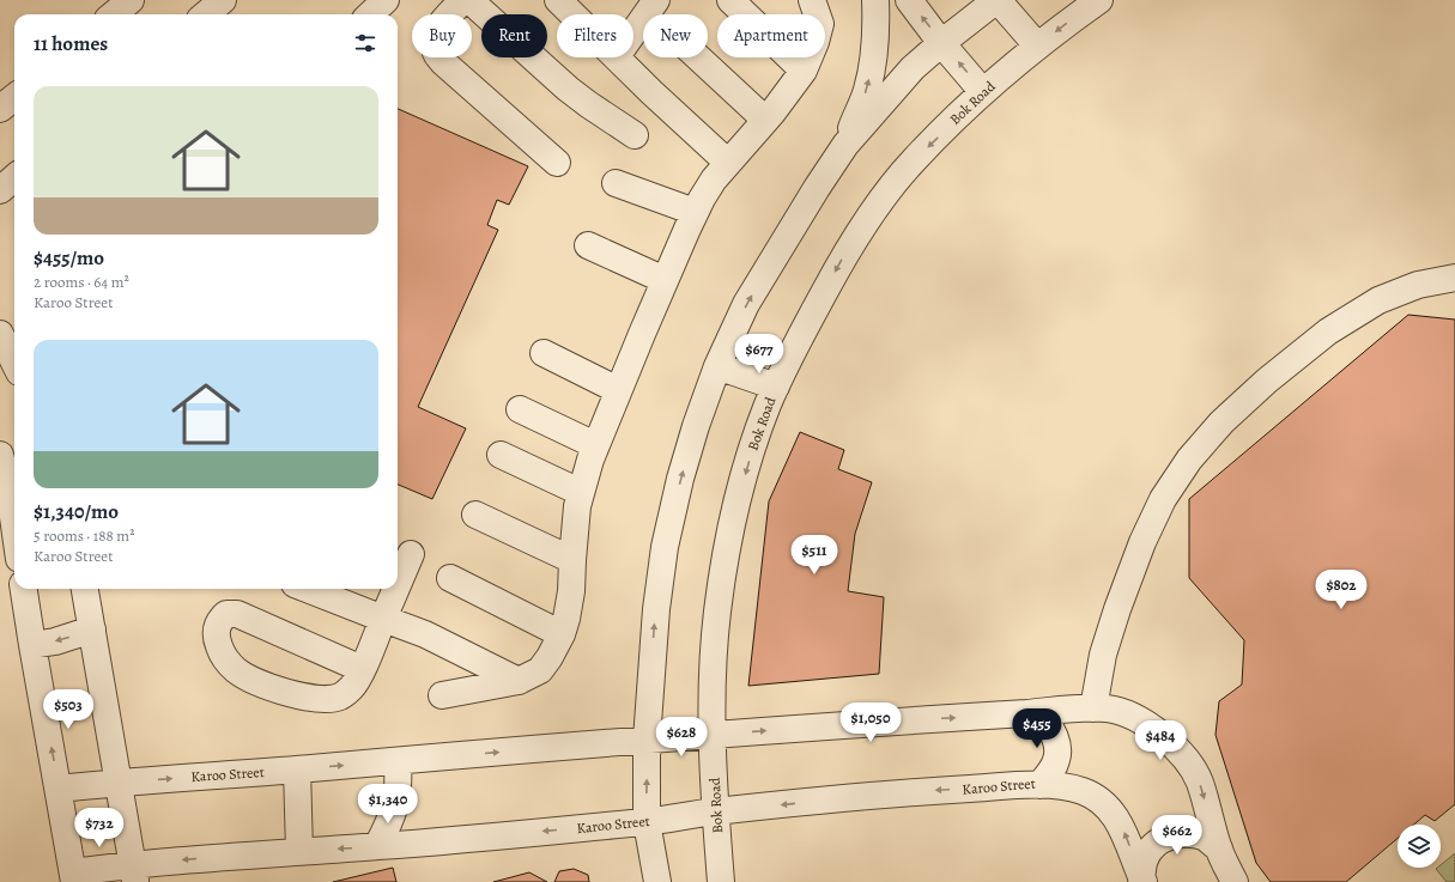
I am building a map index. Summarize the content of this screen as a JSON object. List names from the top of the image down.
{
  "streets": {
    "street": ["Bok Road", "Karoo Street"]
  },
  "crossings": [
    ["Bok Road", "Karoo Street"]
  ],
  "page": {
    "chip": [
      "Buy",
      "Rent",
      "Filters",
      "New",
      "Apartment"
    ],
    "heading": "11 homes",
    "list": [
      {
        "name": "$455/mo",
        "note": "2 rooms · 64 m² · Karoo Street"
      },
      {
        "name": "$1,340/mo",
        "note": "5 rooms · 188 m² · Karoo Street"
      }
    ],
    "price": [
      "$677",
      "$511",
      "$802",
      "$503",
      "$1,050",
      "$455",
      "$628",
      "$484",
      "$1,340",
      "$732",
      "$662"
    ]
  }
}
